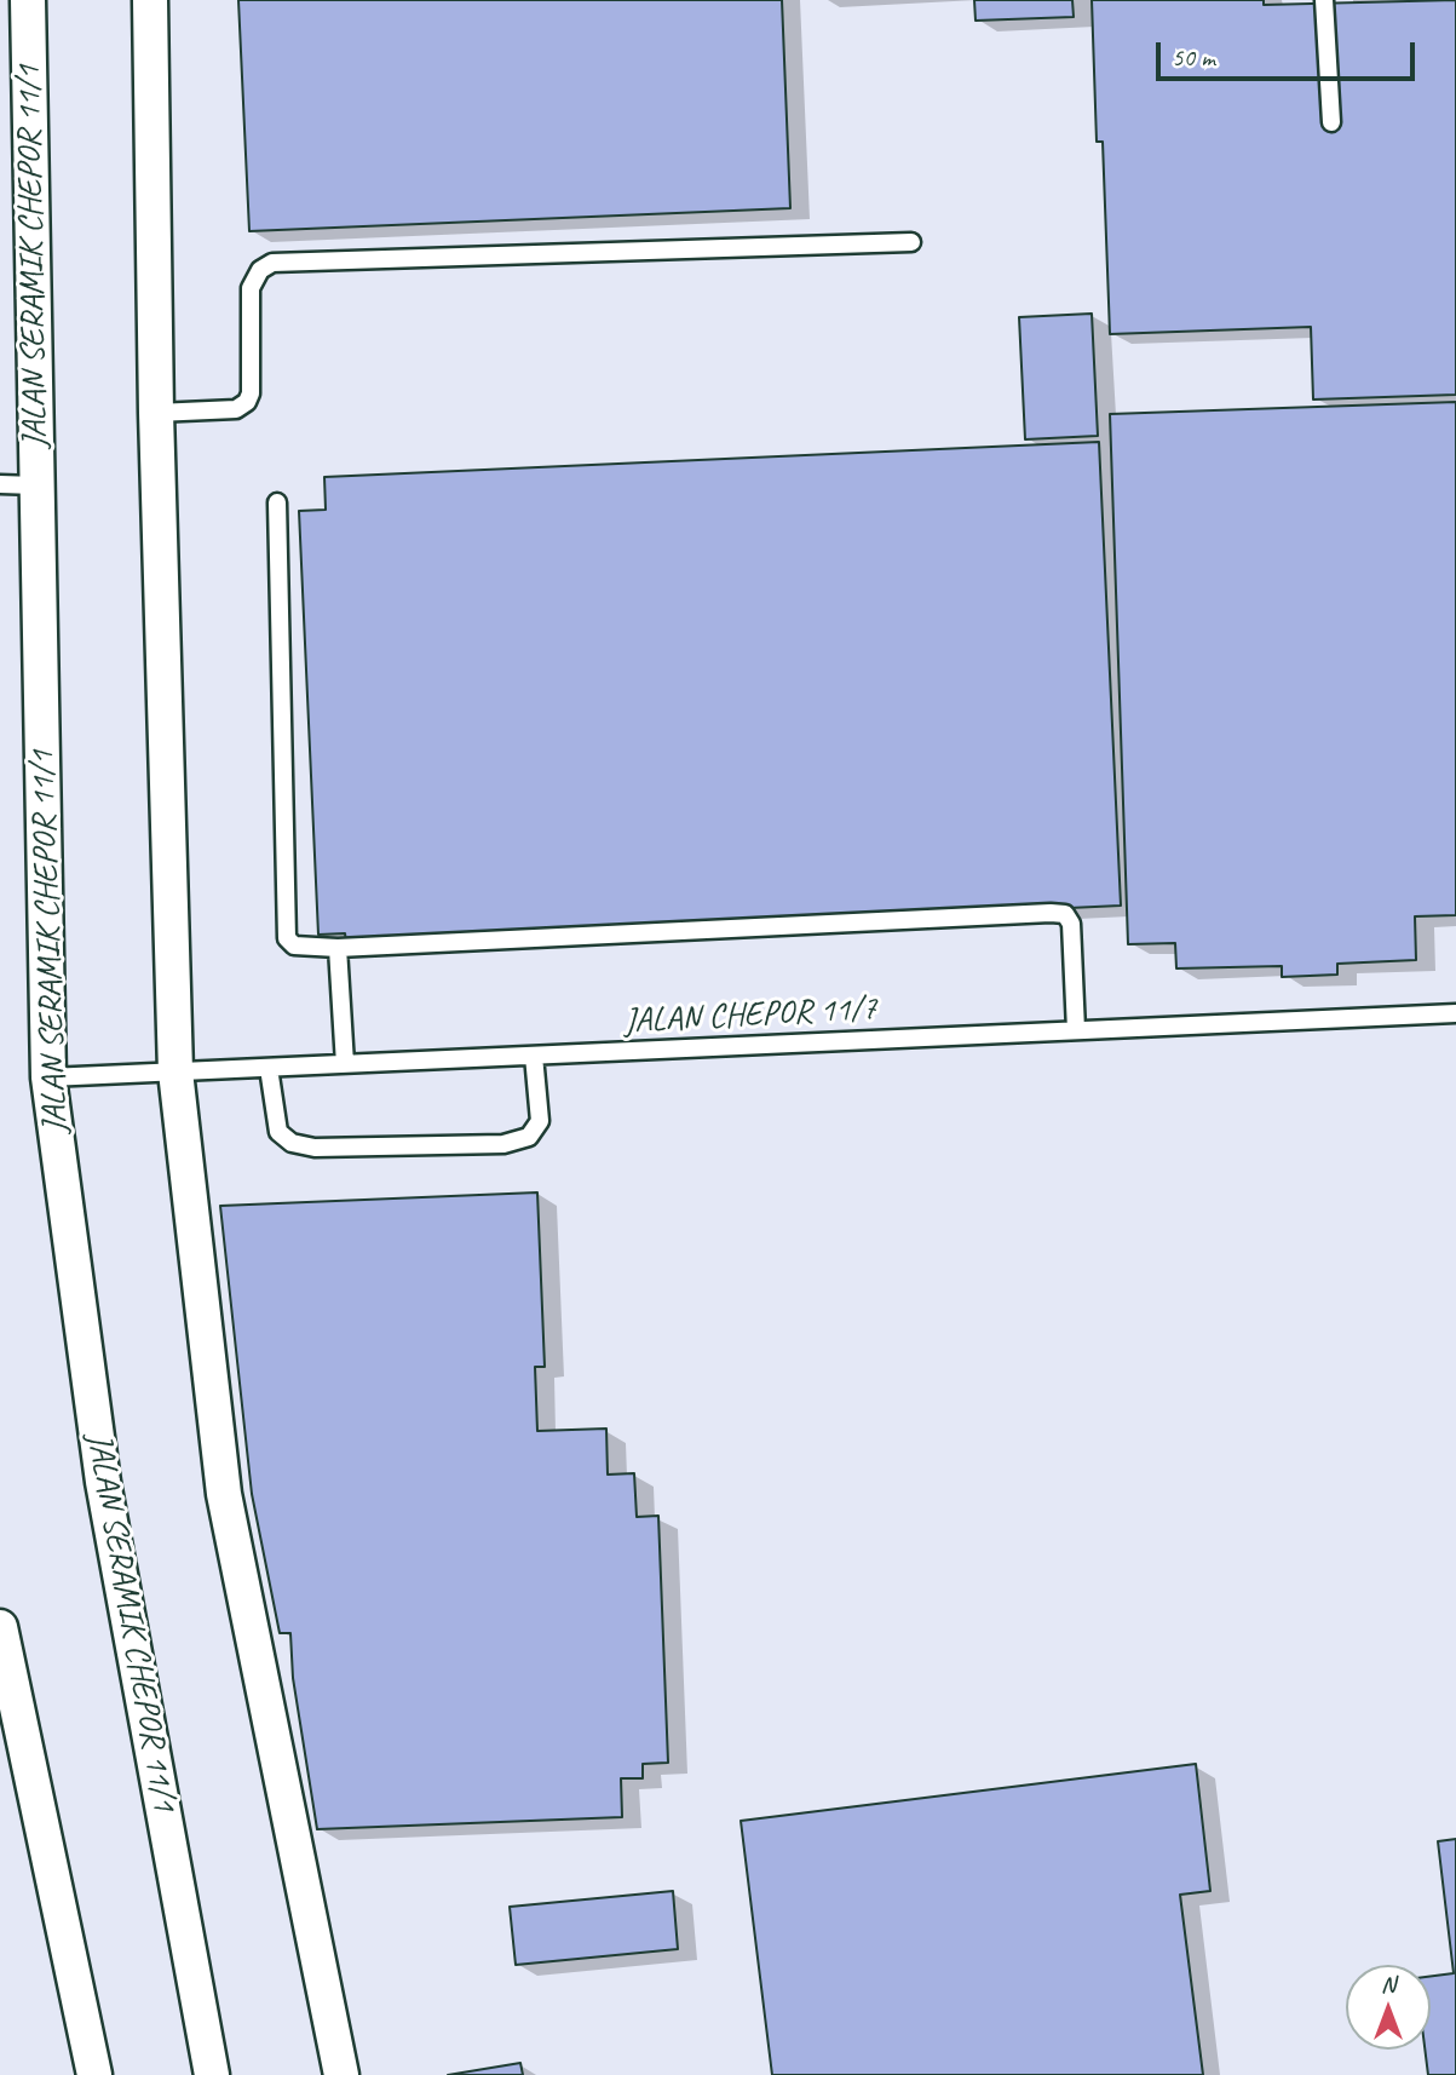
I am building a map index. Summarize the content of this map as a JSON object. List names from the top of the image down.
{
  "streets": {
    "street": ["JALAN SERAMIK CHEPOR 11/1"],
    "lane": ["JALAN CHEPOR 11/7"]
  },
  "crossings": [
    ["JALAN SERAMIK CHEPOR 11/1", "JALAN CHEPOR 11/7"]
  ],
  "scale_bar": "50 m",
  "north": "top"
}
